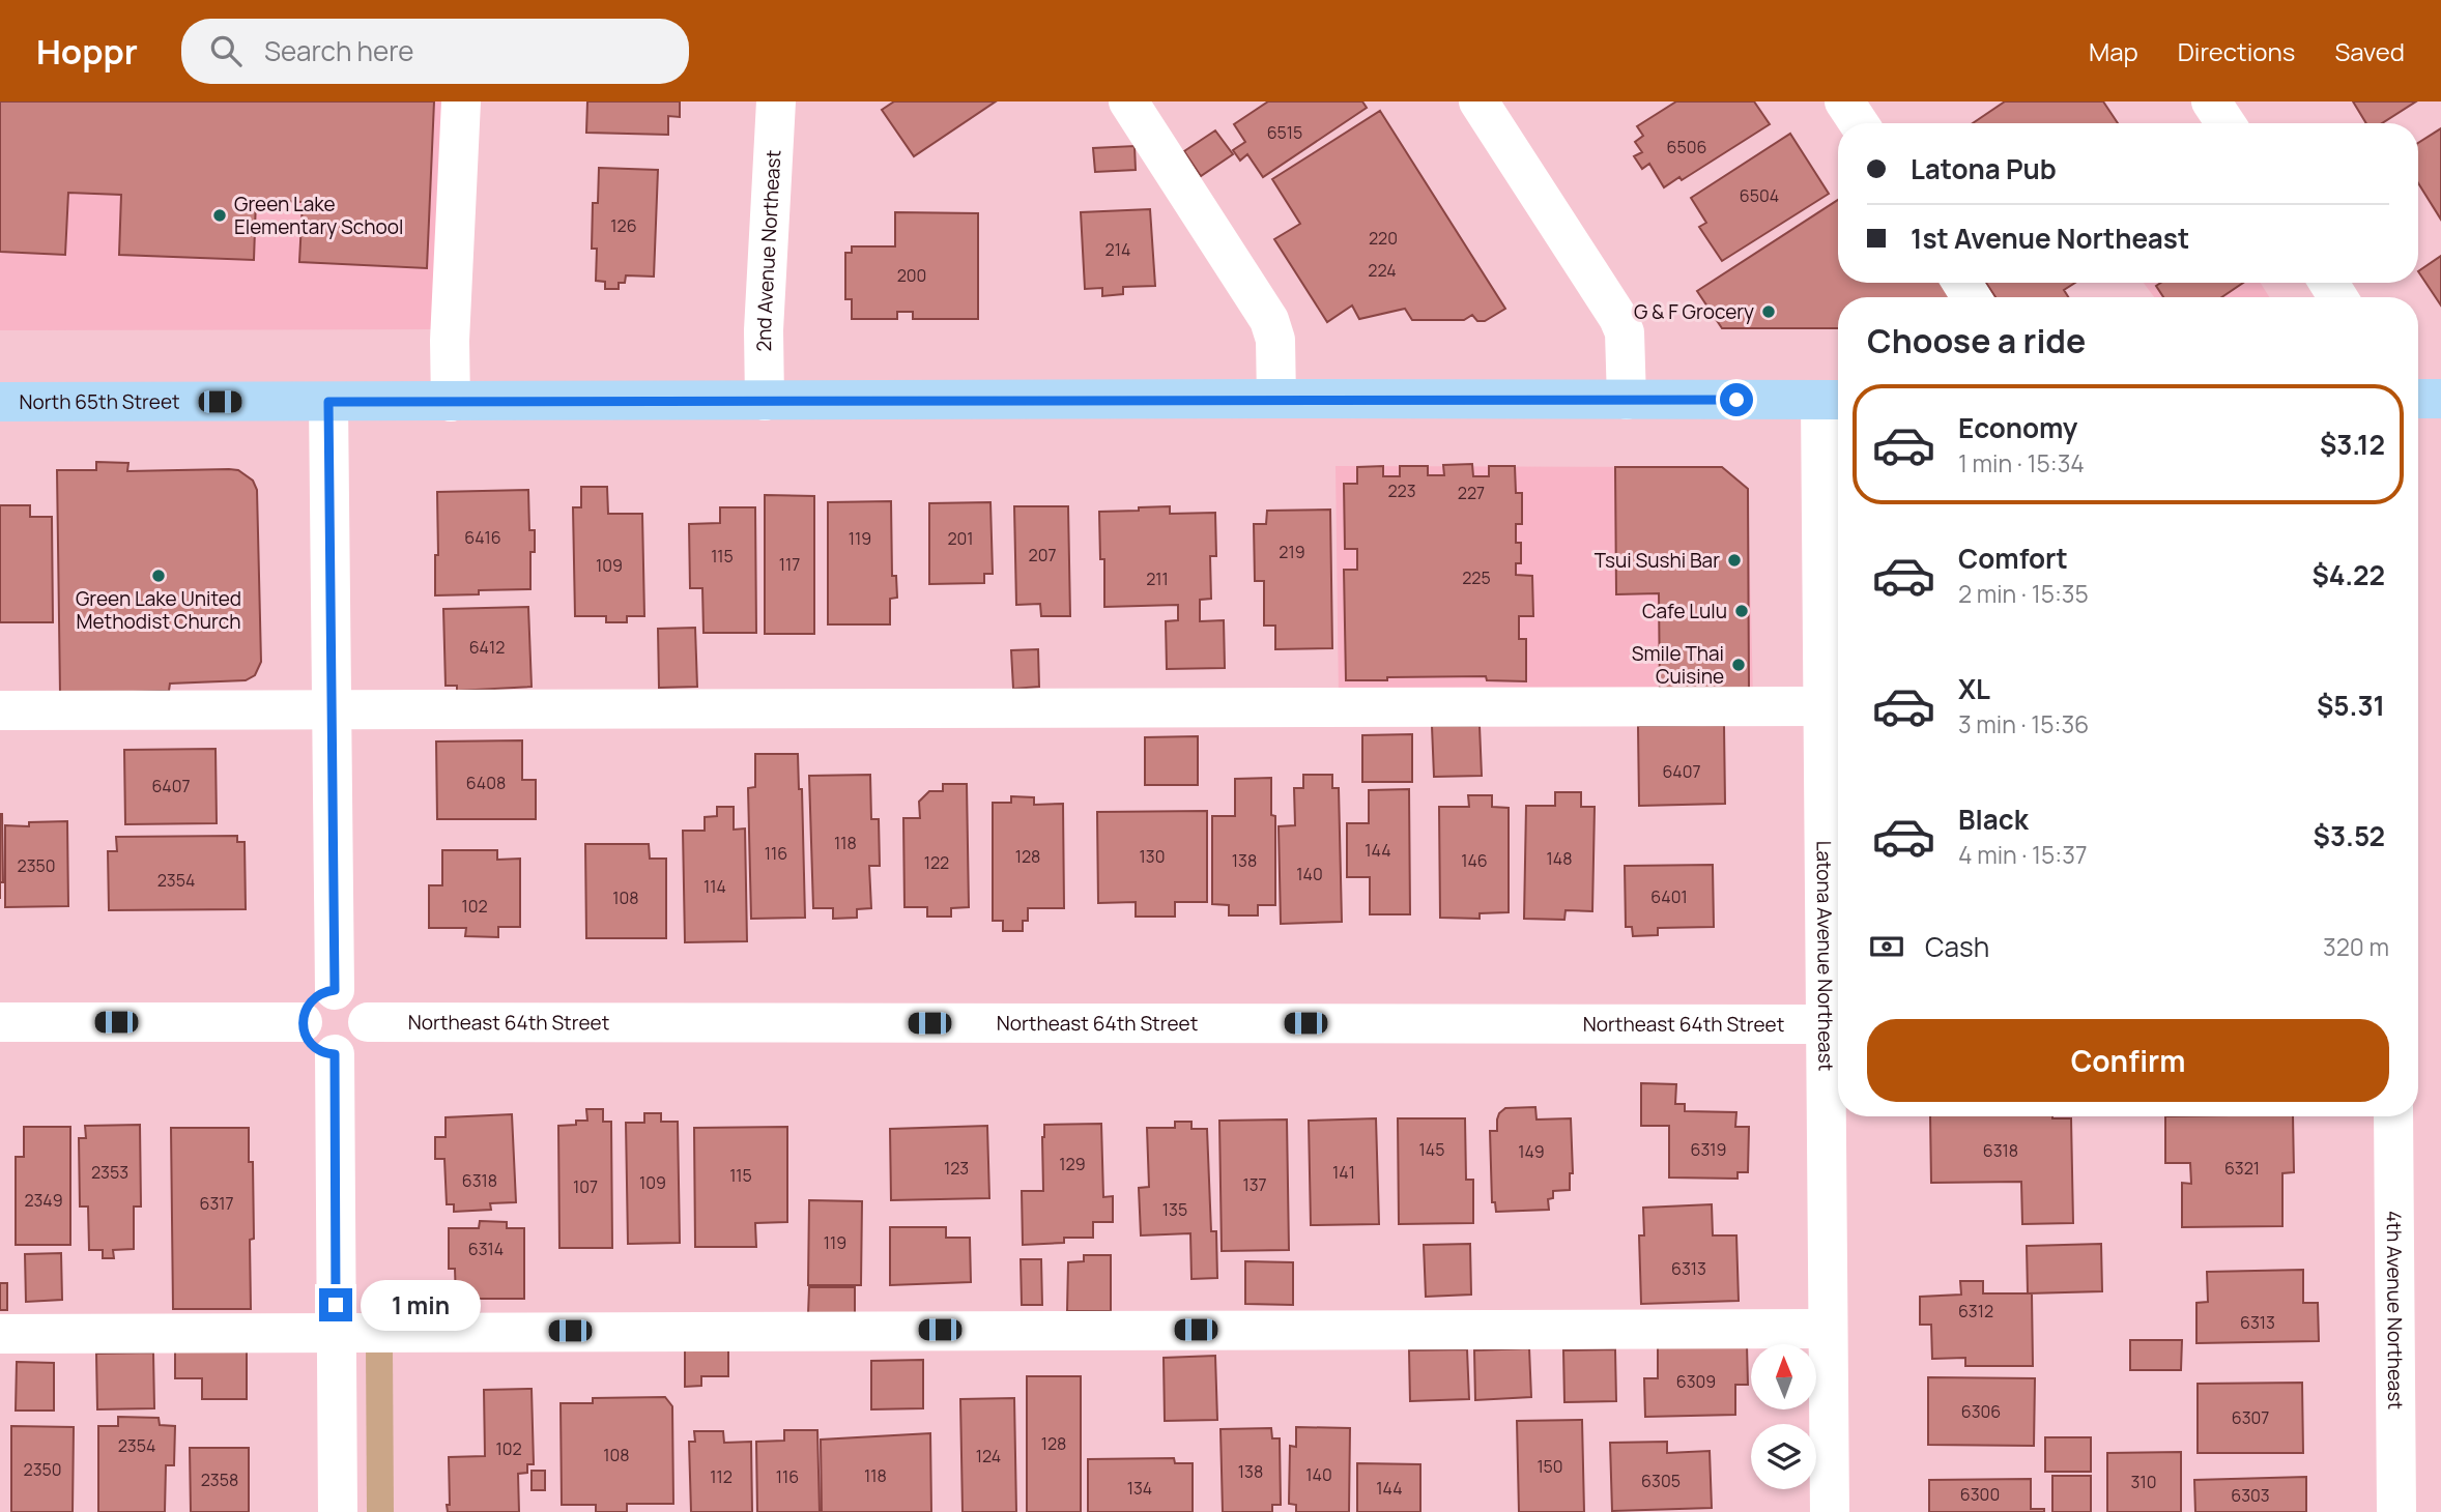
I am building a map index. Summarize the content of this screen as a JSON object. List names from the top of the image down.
{
  "streets": {
    "main road": ["North 65th Street"],
    "street": [
      "2nd Avenue Northeast",
      "Latona Avenue Northeast",
      "Northeast 64th Street",
      "4th Avenue Northeast"
    ]
  },
  "crossings": [
    ["2nd Avenue Northeast", "North 65th Street"],
    ["North 65th Street", "Latona Avenue Northeast"],
    ["Latona Avenue Northeast", "Northeast 64th Street"]
  ],
  "places": [
    "Green Lake Elementary School",
    "G & F Grocery",
    "Tsui Sushi Bar",
    "Green Lake United Methodist Church",
    "Cafe Lulu",
    "Smile Thai Cuisine"
  ],
  "house_numbers": [
    "6515",
    "6506",
    "6504",
    "126",
    "220",
    "214",
    "224",
    "200",
    "223",
    "227",
    "6416",
    "119",
    "201",
    "219",
    "207",
    "115",
    "117",
    "109",
    "225",
    "211",
    "6412",
    "6407",
    "6408",
    "6407",
    "118",
    "144",
    "116",
    "128",
    "130",
    "148",
    "138",
    "146",
    "122",
    "2350",
    "140",
    "2354",
    "114",
    "6401",
    "108",
    "102",
    "145",
    "6319",
    "6318",
    "149",
    "129",
    "123",
    "6321",
    "2353",
    "141",
    "115",
    "6318",
    "109",
    "137",
    "107",
    "2349",
    "6317",
    "135",
    "119",
    "6314",
    "6313",
    "6312",
    "6313",
    "6309",
    "6306",
    "6307",
    "128",
    "2354",
    "102",
    "108",
    "124",
    "150",
    "2350",
    "138",
    "140",
    "118",
    "112",
    "116",
    "2358",
    "6305",
    "310",
    "134",
    "144",
    "6300",
    "6303"
  ],
  "north": "top",
  "page": {
    "header": "Hoppr",
    "search": "Search here",
    "nav": ["Map", "Directions", "Saved"],
    "banner": ["Latona Pub", "1st Avenue Northeast"],
    "heading": "Choose a ride",
    "list": [
      {
        "name": "Economy",
        "note": "1 min · 15:34",
        "value": "$3.12"
      },
      {
        "name": "Comfort",
        "note": "2 min · 15:35",
        "value": "$4.22"
      },
      {
        "name": "XL",
        "note": "3 min · 15:36",
        "value": "$5.31"
      },
      {
        "name": "Black",
        "note": "4 min · 15:37",
        "value": "$3.52"
      }
    ],
    "pay": ["Cash", "320 m"],
    "buttons": "Confirm",
    "bubble": "1 min"
  }
}
